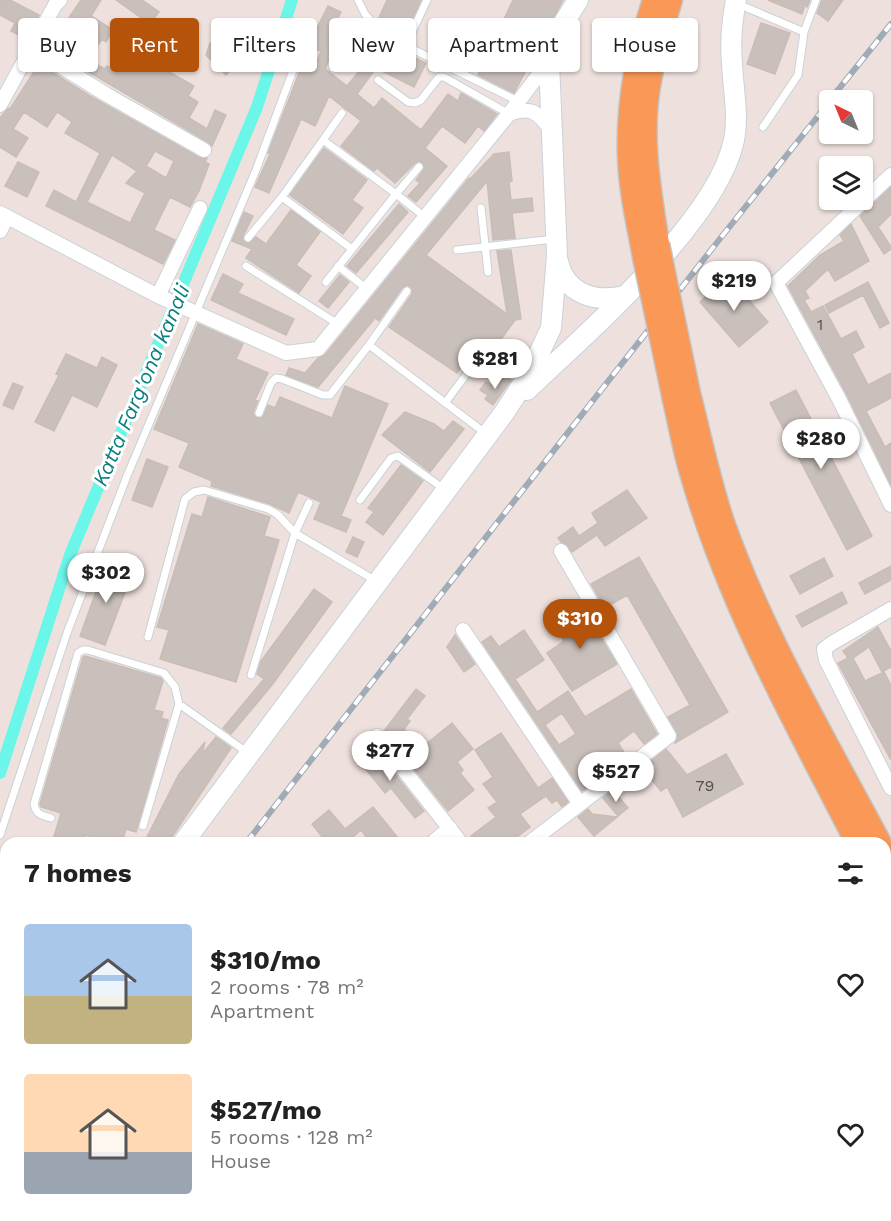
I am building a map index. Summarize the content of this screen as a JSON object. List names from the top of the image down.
{
  "water": ["Katta Farg'ona kanali"],
  "house_numbers": ["1", "79"],
  "north": "top left",
  "page": {
    "chip": [
      "Buy",
      "Rent",
      "Filters",
      "New",
      "Apartment",
      "House"
    ],
    "price": [
      "$219",
      "$281",
      "$280",
      "$302",
      "$310",
      "$277",
      "$527"
    ],
    "heading": "7 homes",
    "list": [
      {
        "name": "$310/mo",
        "note": "2 rooms · 78 m² · Apartment"
      },
      {
        "name": "$527/mo",
        "note": "5 rooms · 128 m² · House"
      }
    ]
  }
}
